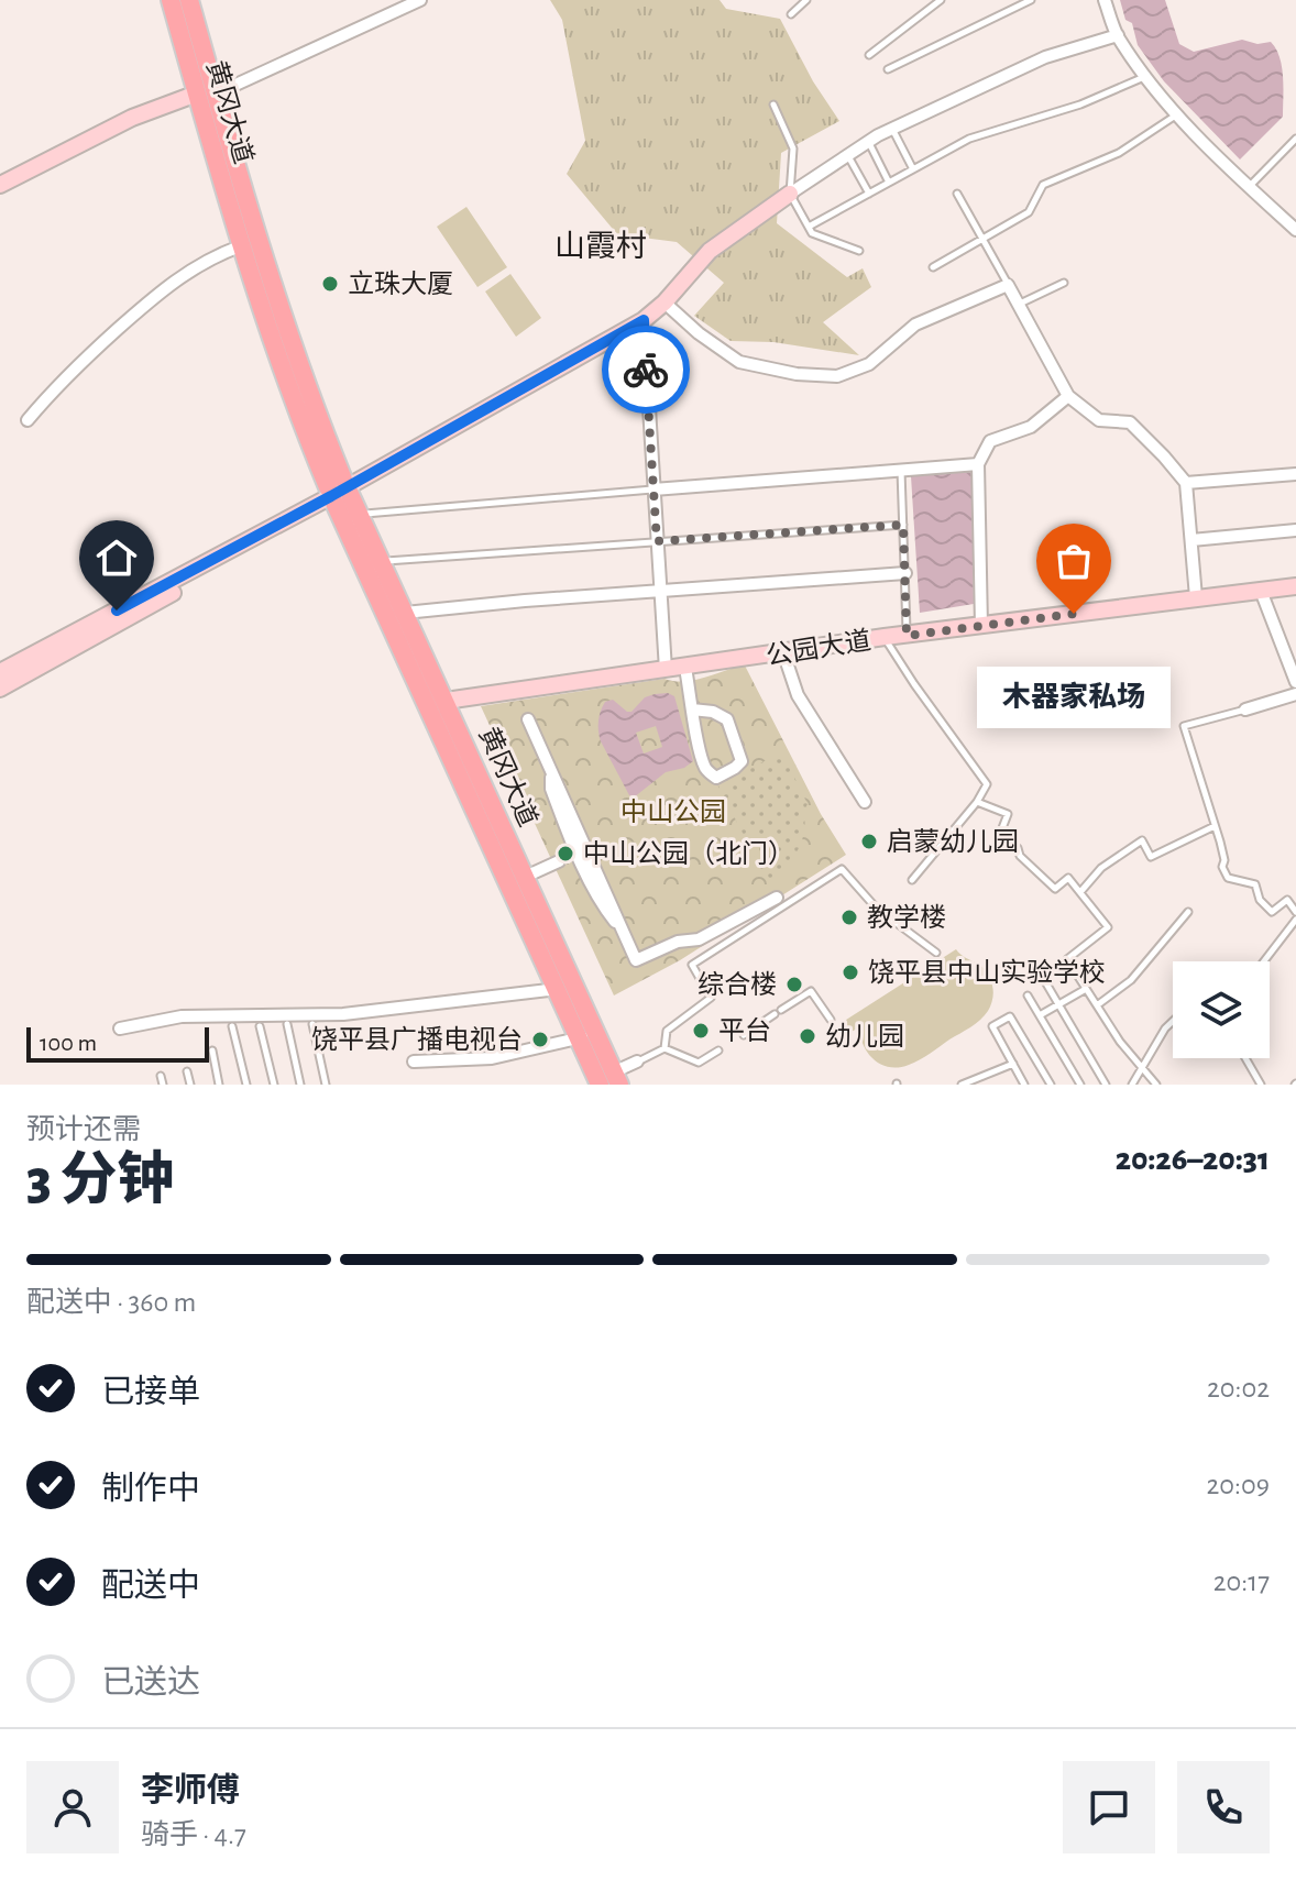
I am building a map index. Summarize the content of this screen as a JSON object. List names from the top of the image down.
{
  "streets": {
    "main road": ["黄冈大道", "公园大道"]
  },
  "districts": ["山霞村"],
  "parks": ["中山公园"],
  "places": [
    "立珠大厦",
    "木器家私场",
    "启蒙幼儿园",
    "中山公园（北门）",
    "教学楼",
    "饶平县中山实验学校",
    "综合楼",
    "平台",
    "幼儿园",
    "饶平县广播电视台"
  ],
  "scale_bar": "100 m",
  "page": {
    "bubble": "木器家私场",
    "scale": "100 m",
    "heading": ["3 分钟", "预计还需", "20:26–20:31"],
    "panel": ["李师傅", "骑手 · 4.7"],
    "bar": "配送中 · 360 m",
    "list": [
      ["已接单", "20:02"],
      ["制作中", "20:09"],
      ["配送中", "20:17"],
      "已送达"
    ]
  }
}
